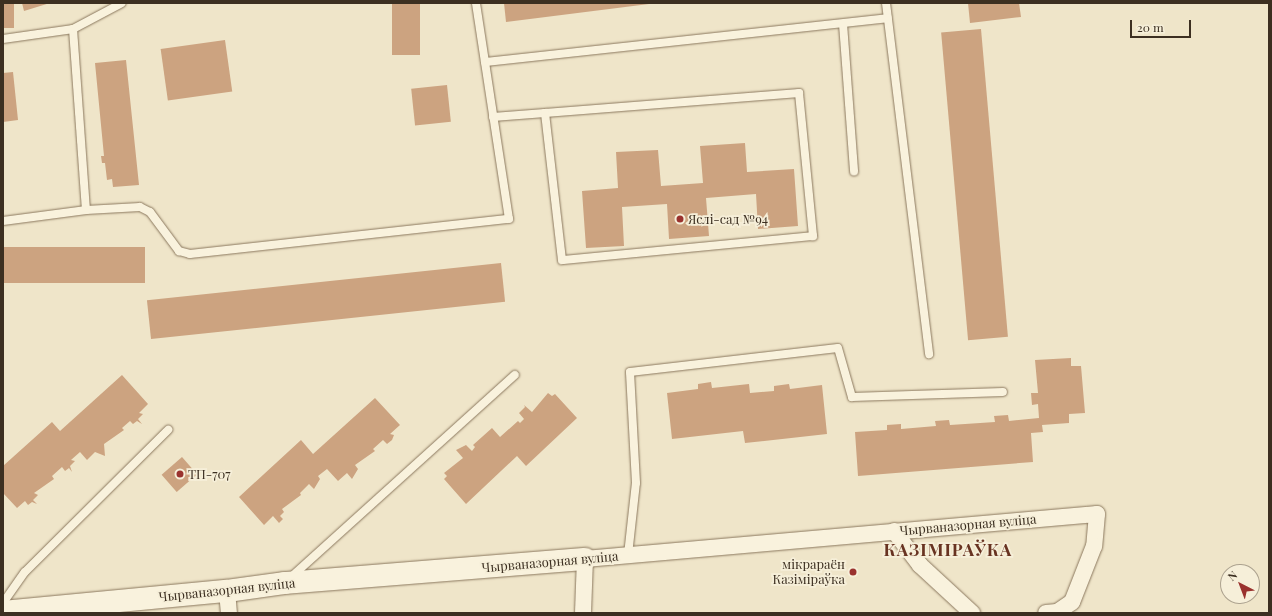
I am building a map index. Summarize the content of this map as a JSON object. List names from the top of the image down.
{
  "streets": {
    "street": ["Чырваназорная вуліца"]
  },
  "districts": ["КАЗІМІРАЎКА"],
  "places": ["Яслі-сад №94", "ТП-707", "мікрараён Казіміраўка"],
  "scale_bar": "20 m",
  "north": "top left"
}
